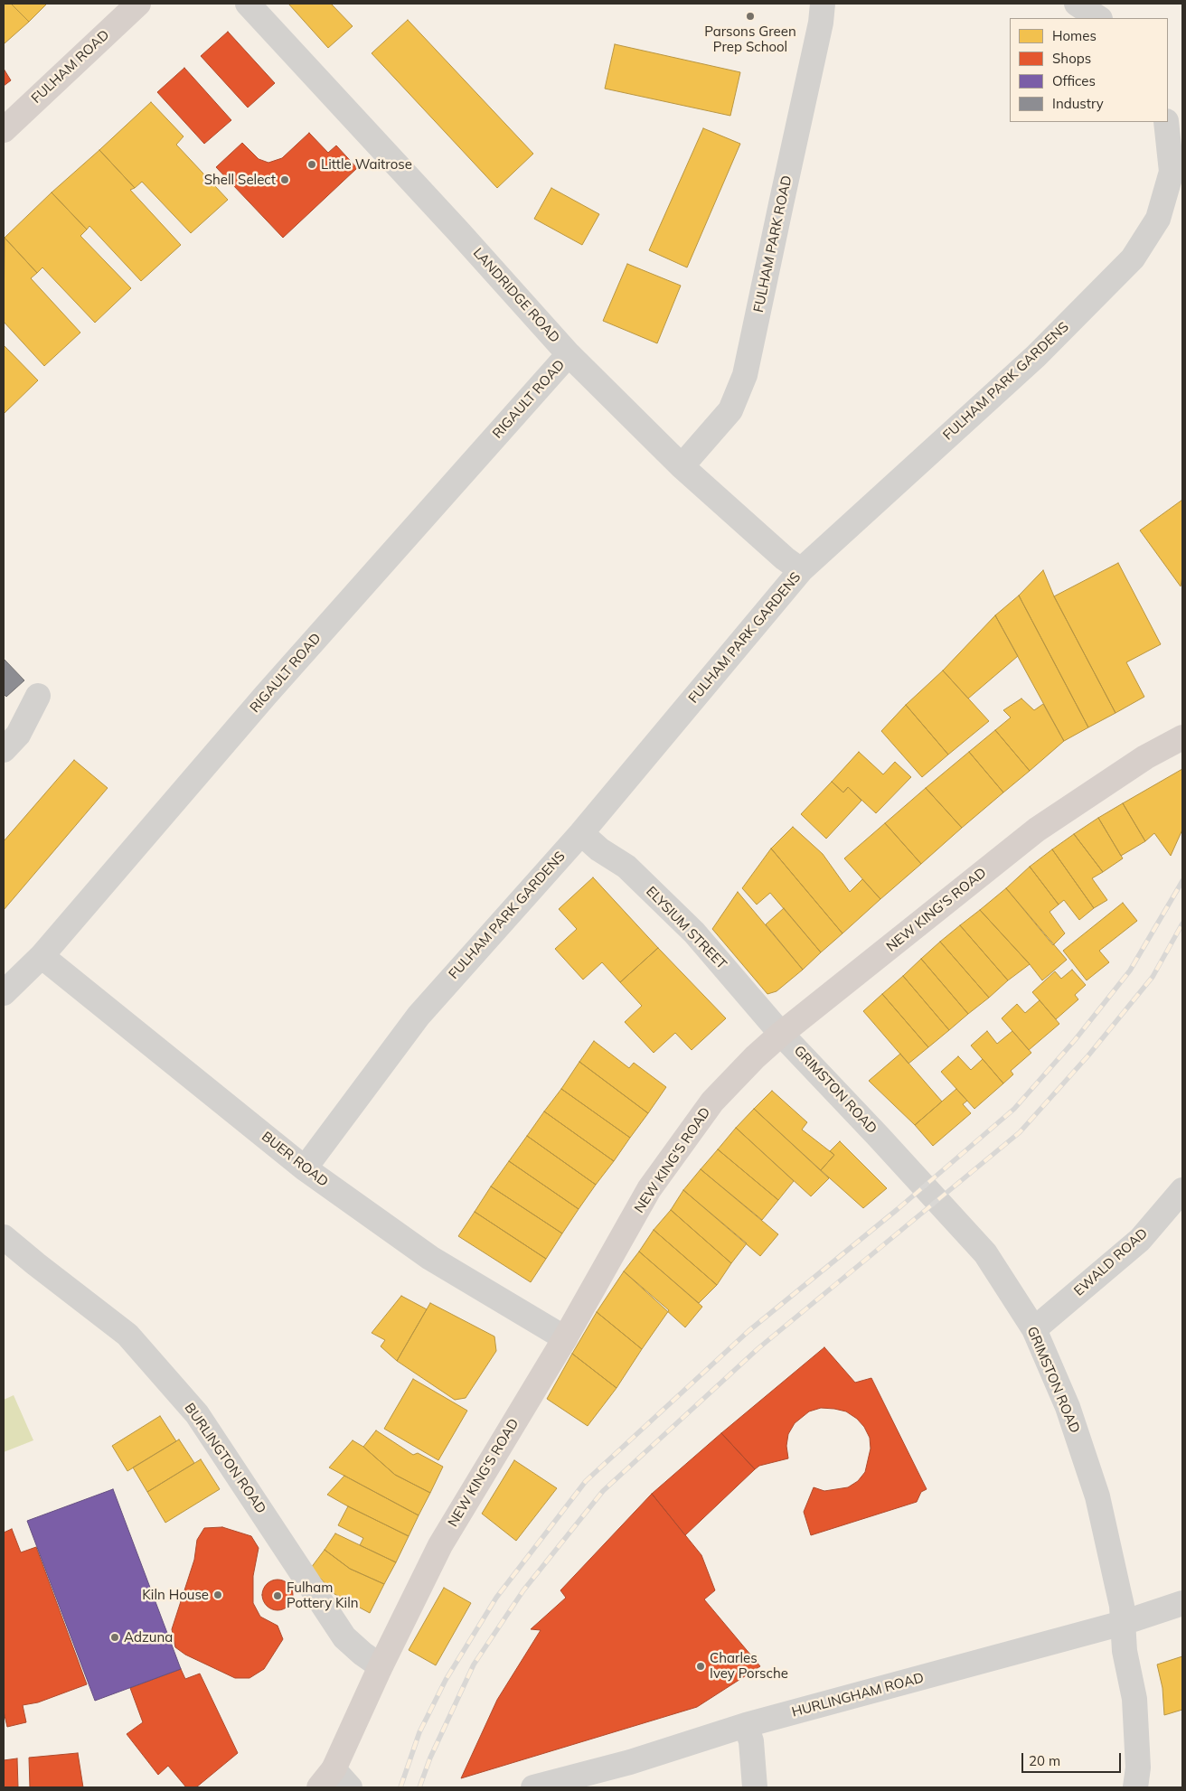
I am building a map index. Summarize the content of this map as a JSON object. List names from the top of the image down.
{
  "streets": {
    "main road": ["FULHAM ROAD", "NEW KING'S ROAD"],
    "street": [
      "FULHAM PARK ROAD",
      "LANDRIDGE ROAD",
      "FULHAM PARK GARDENS",
      "RIGAULT ROAD",
      "ELYSIUM STREET",
      "GRIMSTON ROAD",
      "BUER ROAD",
      "EWALD ROAD",
      "BURLINGTON ROAD",
      "HURLINGHAM ROAD"
    ]
  },
  "crossings": [
    ["FULHAM PARK ROAD", "LANDRIDGE ROAD"],
    ["LANDRIDGE ROAD", "FULHAM PARK GARDENS"],
    ["LANDRIDGE ROAD", "RIGAULT ROAD"],
    ["FULHAM PARK GARDENS", "ELYSIUM STREET"],
    ["FULHAM PARK GARDENS", "BUER ROAD"],
    ["RIGAULT ROAD", "BUER ROAD"],
    ["NEW KING'S ROAD", "ELYSIUM STREET"],
    ["NEW KING'S ROAD", "GRIMSTON ROAD"],
    ["NEW KING'S ROAD", "BUER ROAD"],
    ["NEW KING'S ROAD", "BURLINGTON ROAD"],
    ["ELYSIUM STREET", "GRIMSTON ROAD"],
    ["GRIMSTON ROAD", "EWALD ROAD"],
    ["GRIMSTON ROAD", "HURLINGHAM ROAD"]
  ],
  "places": [
    "Parsons Green Prep School",
    "Little Waitrose",
    "Shell Select",
    "Kiln House",
    "Fulham Pottery Kiln",
    "Adzuna",
    "Charles Ivey Porsche"
  ],
  "legend": [
    "Homes",
    "Shops",
    "Offices",
    "Industry"
  ],
  "scale_bar": "20 m"
}
